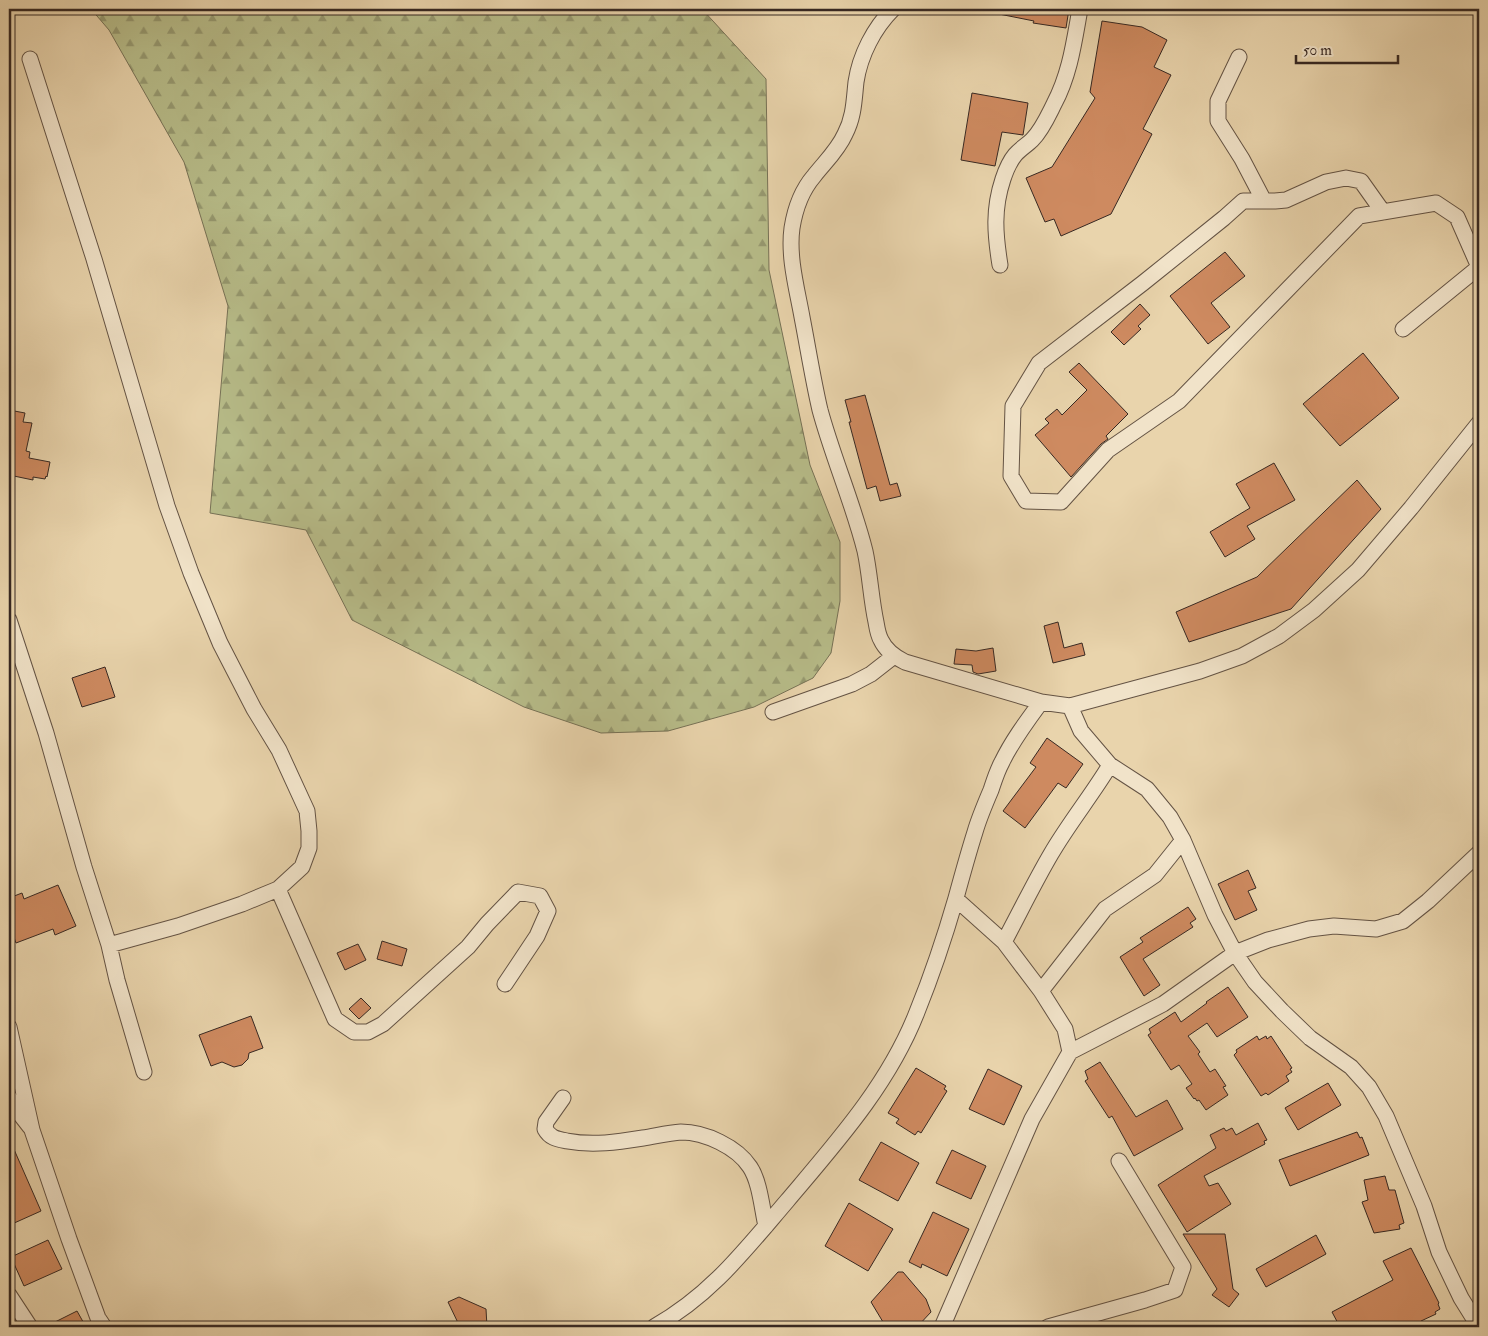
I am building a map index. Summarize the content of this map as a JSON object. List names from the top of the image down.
{
  "scale_bar": "50 m"
}
